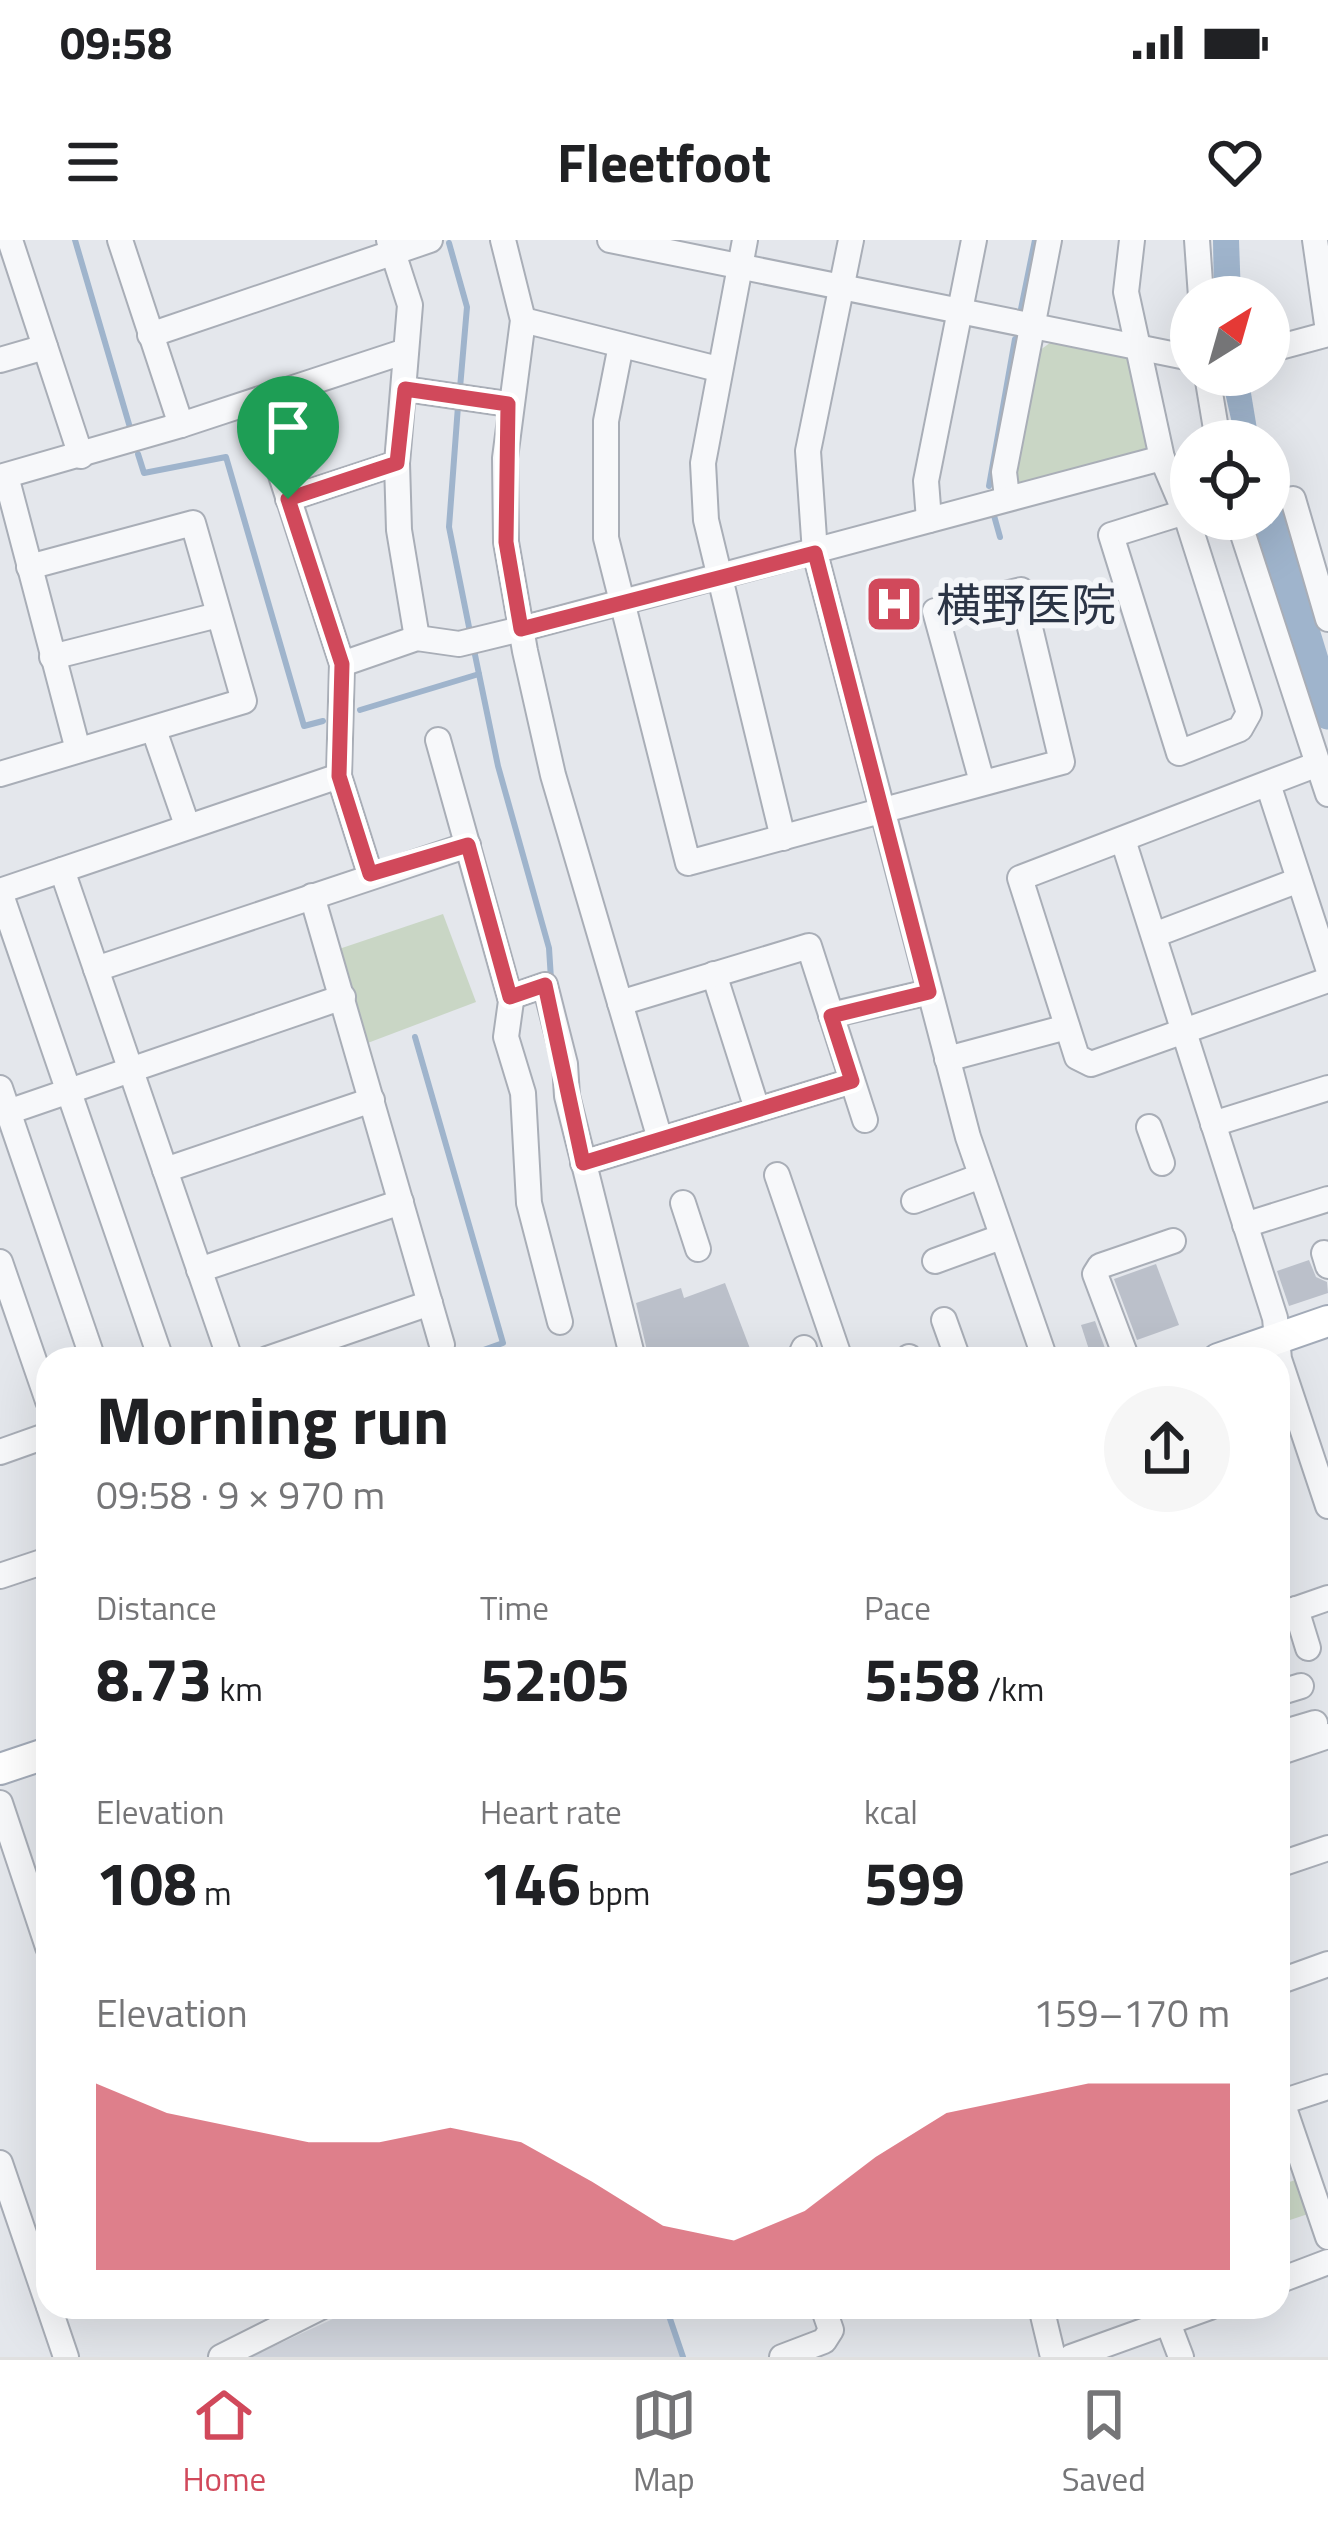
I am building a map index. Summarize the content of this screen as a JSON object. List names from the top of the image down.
{
  "places": {
    "hospital": ["横野医院"]
  },
  "north": "top right",
  "page": {
    "status": "09:58",
    "header": "Fleetfoot",
    "heading": ["Morning run", "09:58 · 9 × 970 m"],
    "stats": [
      ["Distance", "8.73 km"],
      ["Time", "52:05"],
      ["Pace", "5:58 /km"],
      ["Elevation", "108 m"],
      ["Heart rate", "146 bpm"],
      ["kcal", "599"]
    ],
    "chart": ["Elevation", "159–170 m"],
    "tabs": ["Home", "Map", "Saved"]
  }
}
